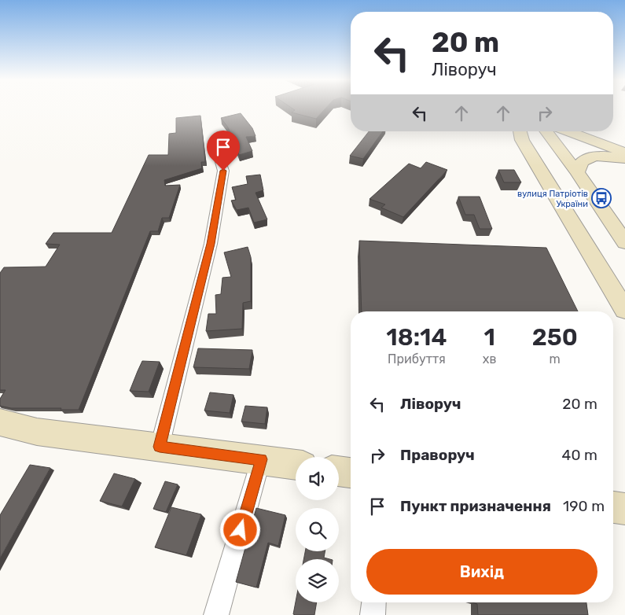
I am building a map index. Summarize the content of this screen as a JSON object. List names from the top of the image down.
{
  "places": {
    "bus stop": ["вулиця Патріотів України"]
  },
  "page": {
    "turn": ["20 m", "Ліворуч"],
    "eta": [
      "18:14",
      "Прибуття",
      "1",
      "хв",
      "250",
      "m"
    ],
    "list": [
      {
        "name": "Ліворуч",
        "value": "20 m"
      },
      {
        "name": "Праворуч",
        "value": "40 m"
      },
      {
        "name": "Пункт призначення",
        "value": "190 m"
      }
    ],
    "buttons": "Вихід"
  }
}
